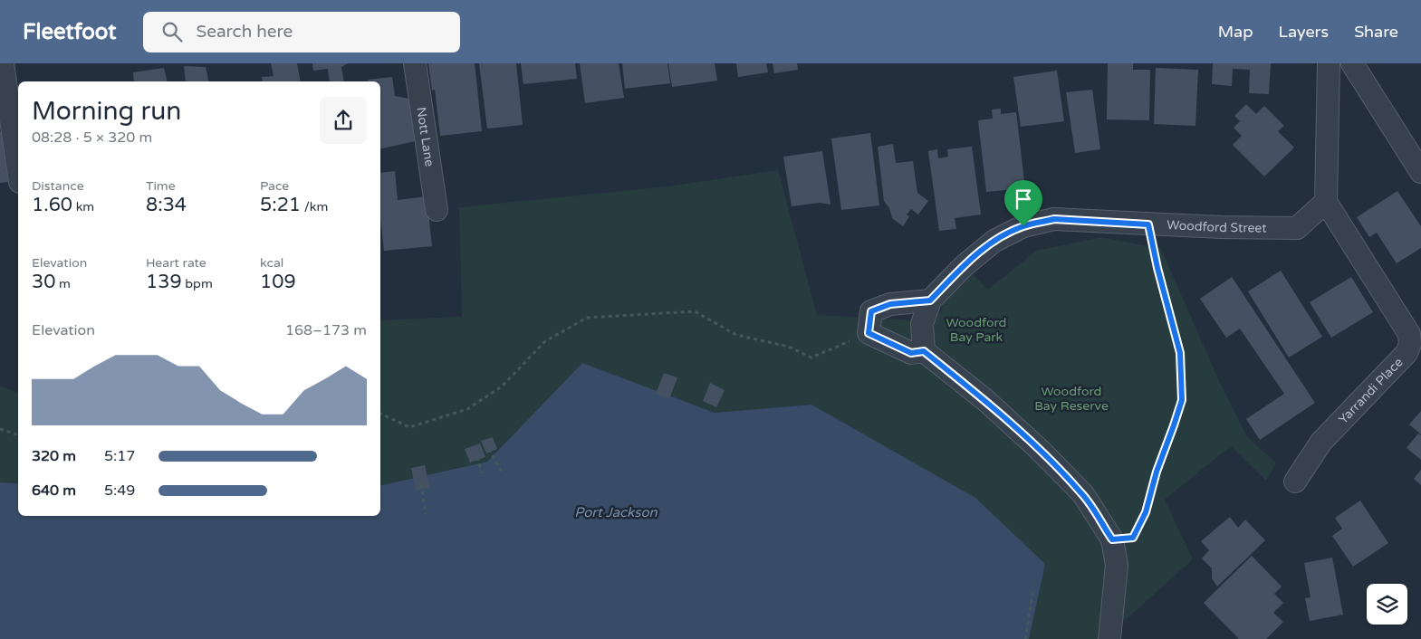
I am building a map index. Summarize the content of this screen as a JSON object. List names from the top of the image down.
{
  "streets": {
    "street": ["Nott Lane", "Woodford Street", "Yarrandi Place"]
  },
  "crossings": [
    ["Woodford Street", "Yarrandi Place"]
  ],
  "water": ["Port Jackson"],
  "parks": ["Woodford Bay Park", "Woodford Bay Reserve"],
  "page": {
    "header": "Fleetfoot",
    "search": "Search here",
    "nav": ["Map", "Layers", "Share"],
    "heading": ["Morning run", "08:28 · 5 × 320 m"],
    "stats": [
      ["Distance", "1.60 km"],
      ["Time", "8:34"],
      ["Pace", "5:21 /km"],
      ["Elevation", "30 m"],
      ["Heart rate", "139 bpm"],
      ["kcal", "109"]
    ],
    "chart": ["Elevation", "168–173 m"],
    "list": [
      {
        "name": "320 m",
        "note": "5:17"
      },
      {
        "name": "640 m",
        "note": "5:49"
      }
    ]
  }
}
